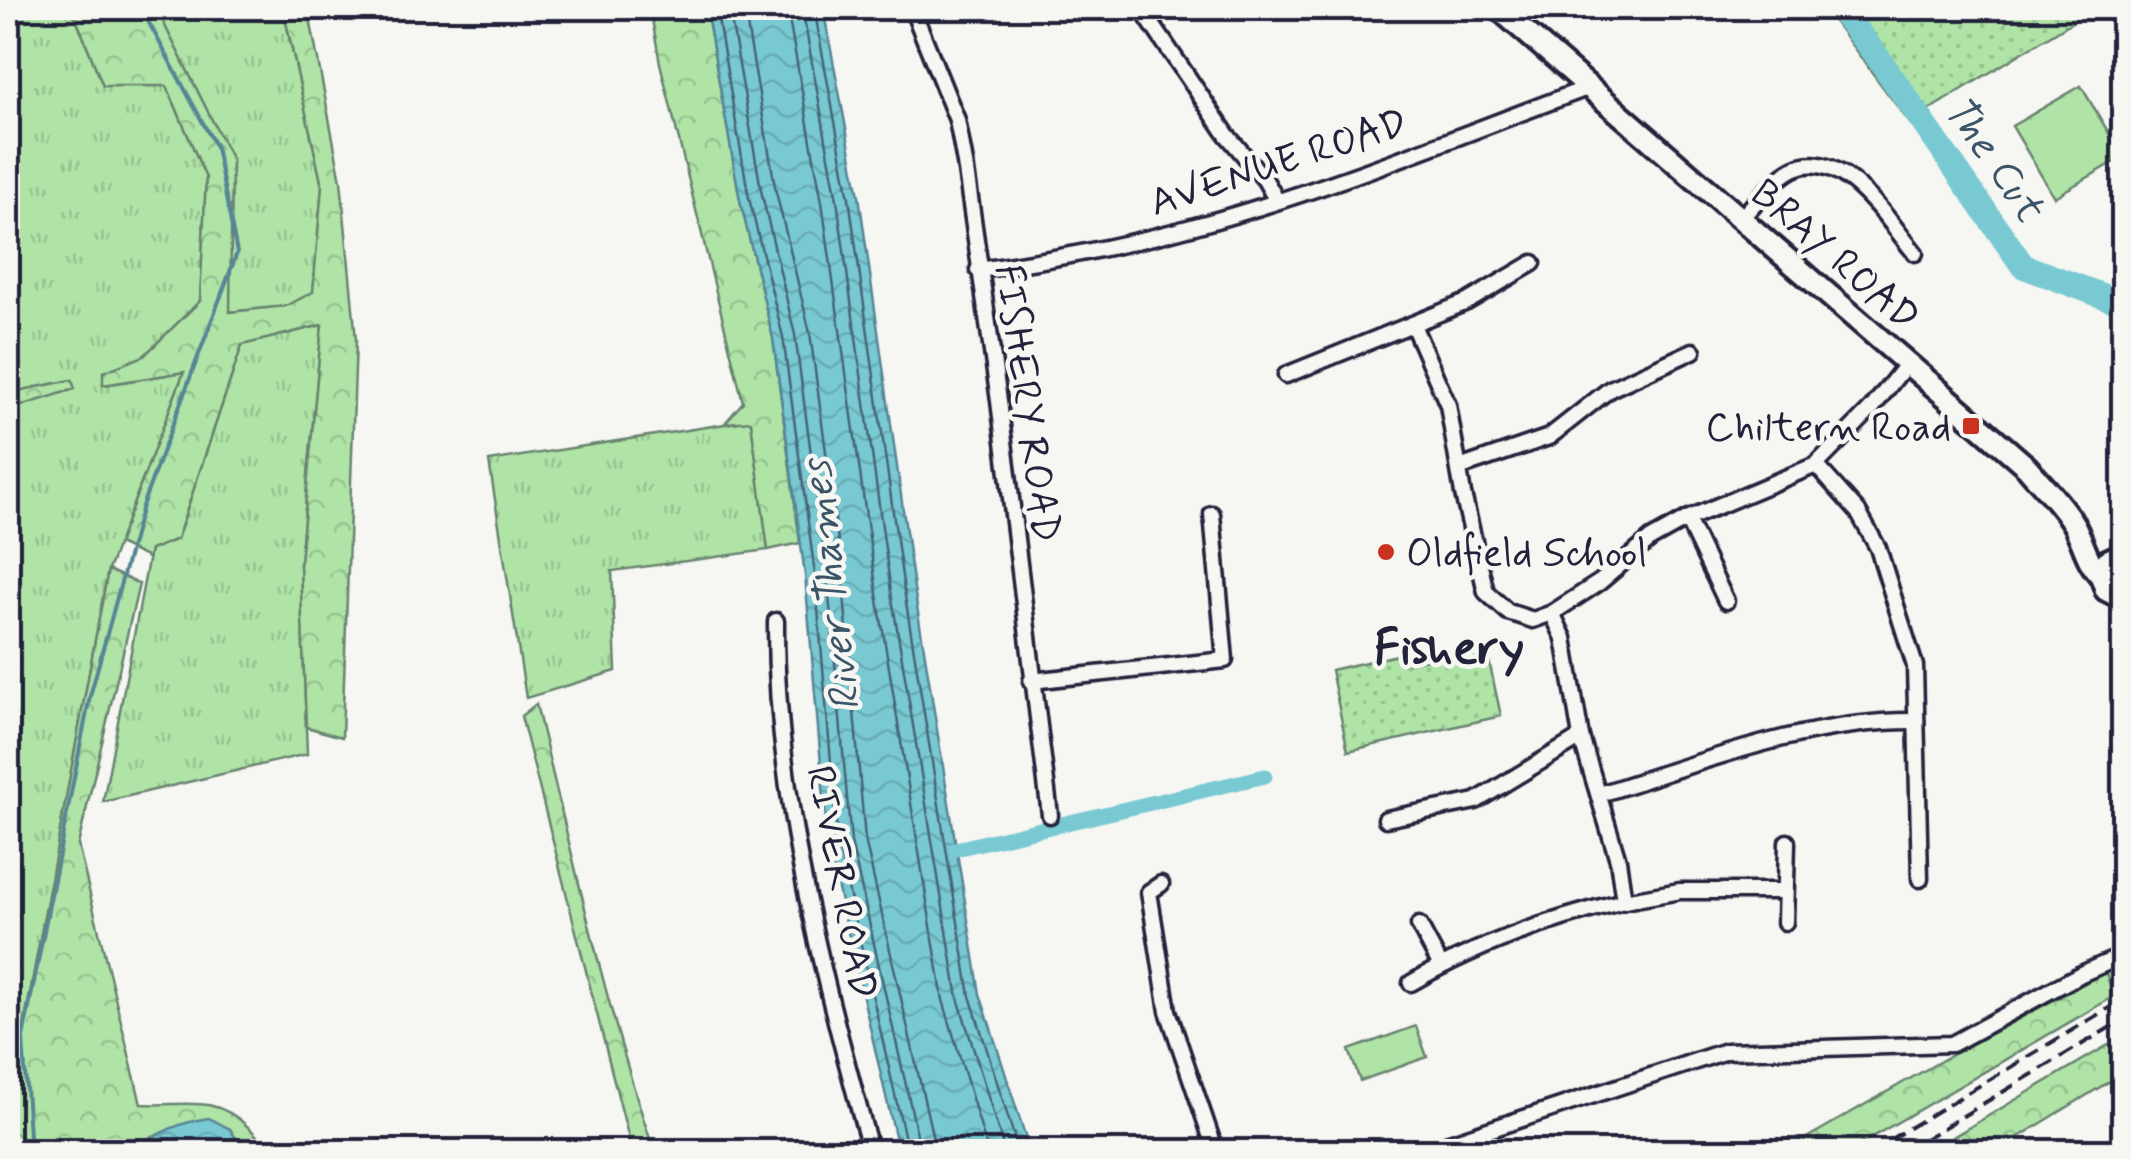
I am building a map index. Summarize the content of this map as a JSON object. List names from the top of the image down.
{
  "streets": {
    "main road": ["BRAY ROAD"],
    "street": ["AVENUE ROAD", "FISHERY ROAD", "RIVER ROAD"]
  },
  "crossings": [
    ["AVENUE ROAD", "BRAY ROAD"],
    ["AVENUE ROAD", "FISHERY ROAD"]
  ],
  "districts": ["Fishery"],
  "water": ["The Cut", "River Thames"],
  "places": {
    "transit": ["Chiltern Road"],
    "other": ["Oldfield School"]
  }
}
